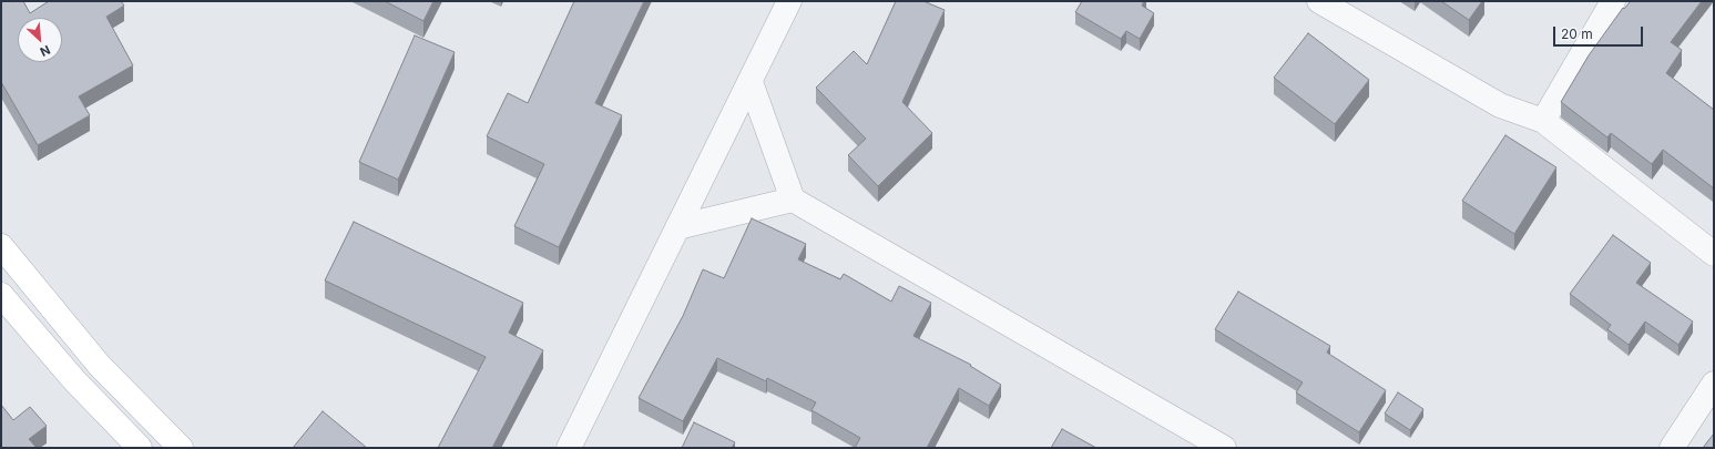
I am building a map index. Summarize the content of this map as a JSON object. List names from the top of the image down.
{
  "scale_bar": "20 m",
  "north": "bottom right"
}
